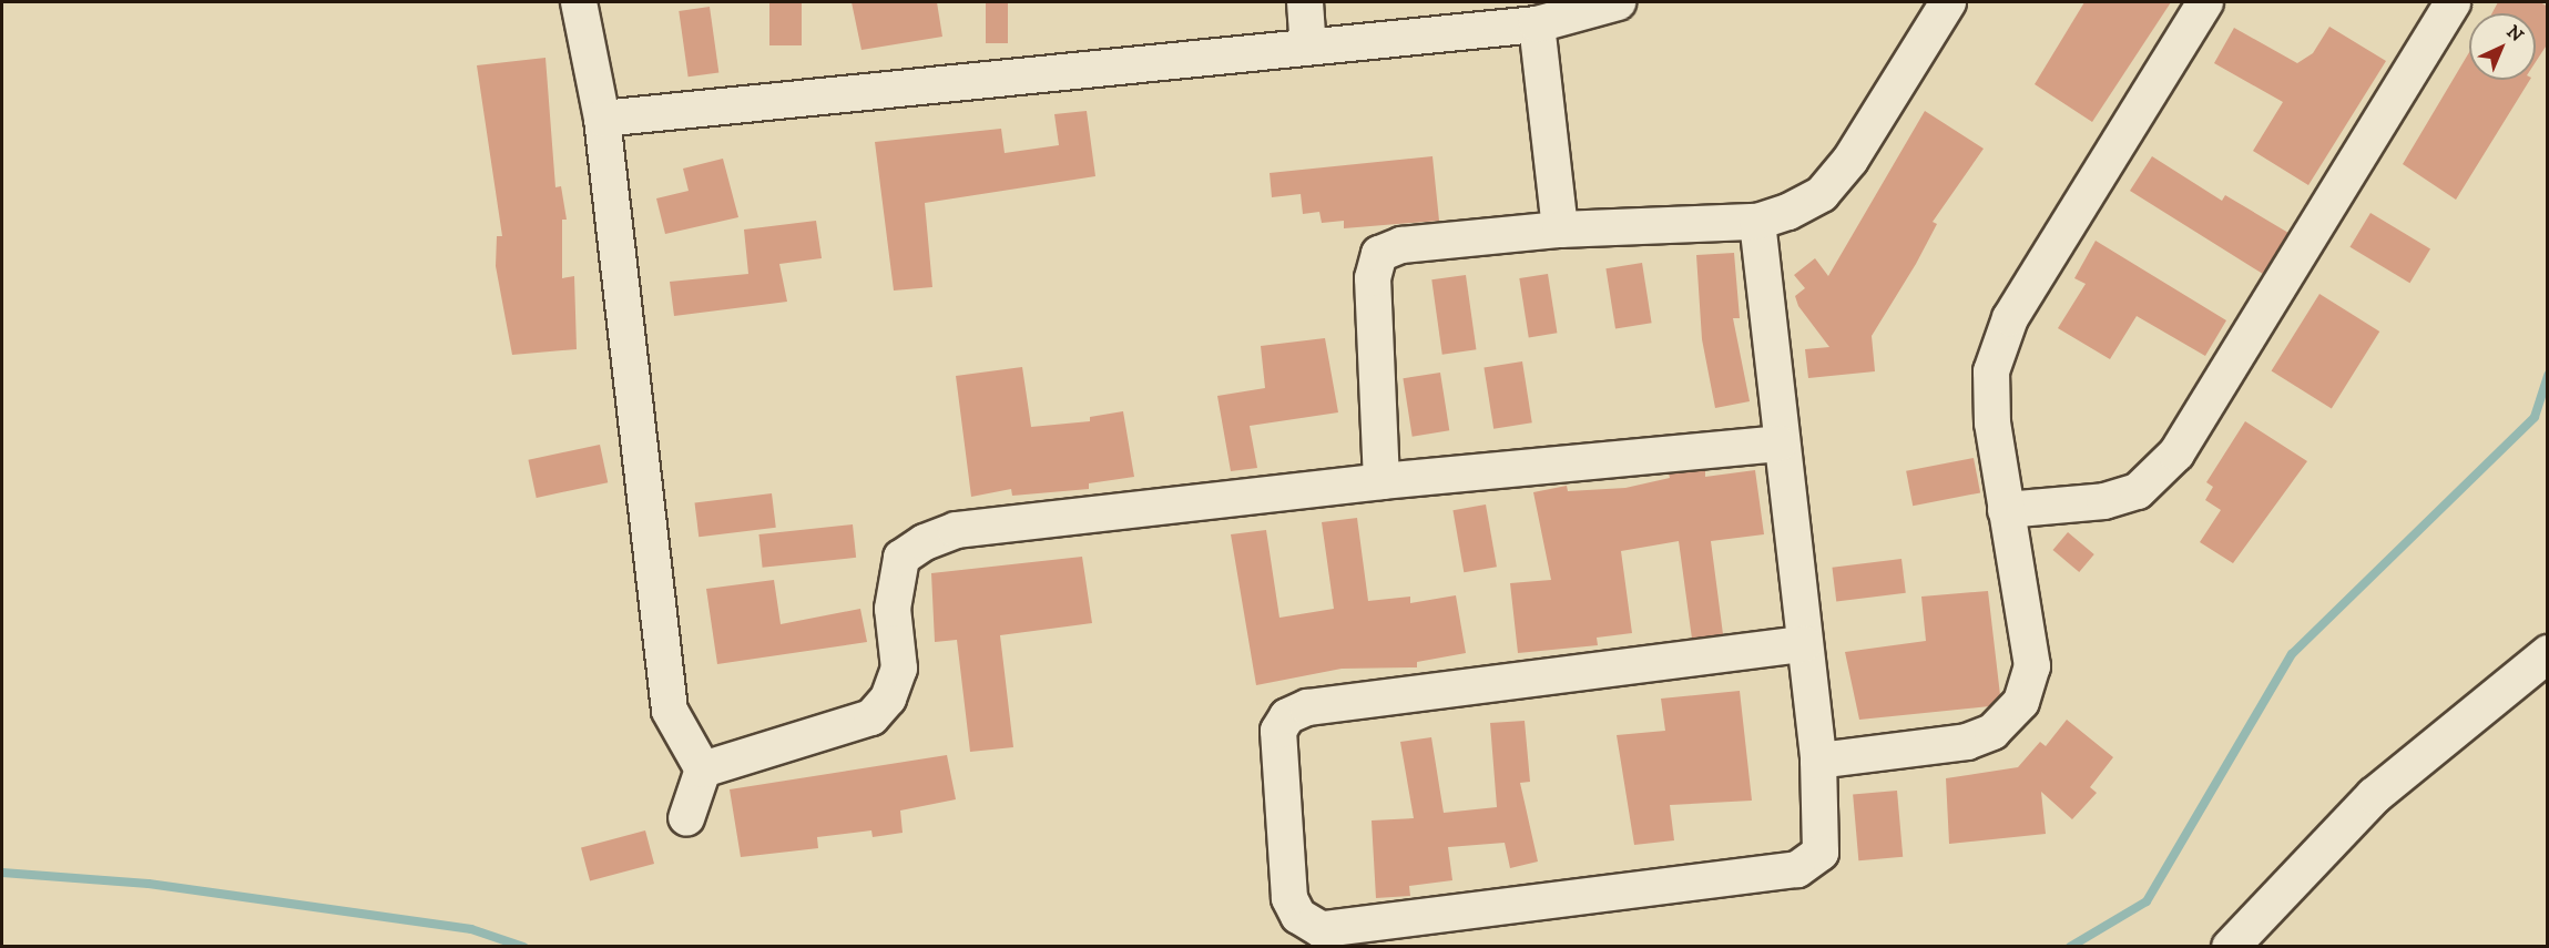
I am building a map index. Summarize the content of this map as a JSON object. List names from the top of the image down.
{
  "north": "top right"
}
